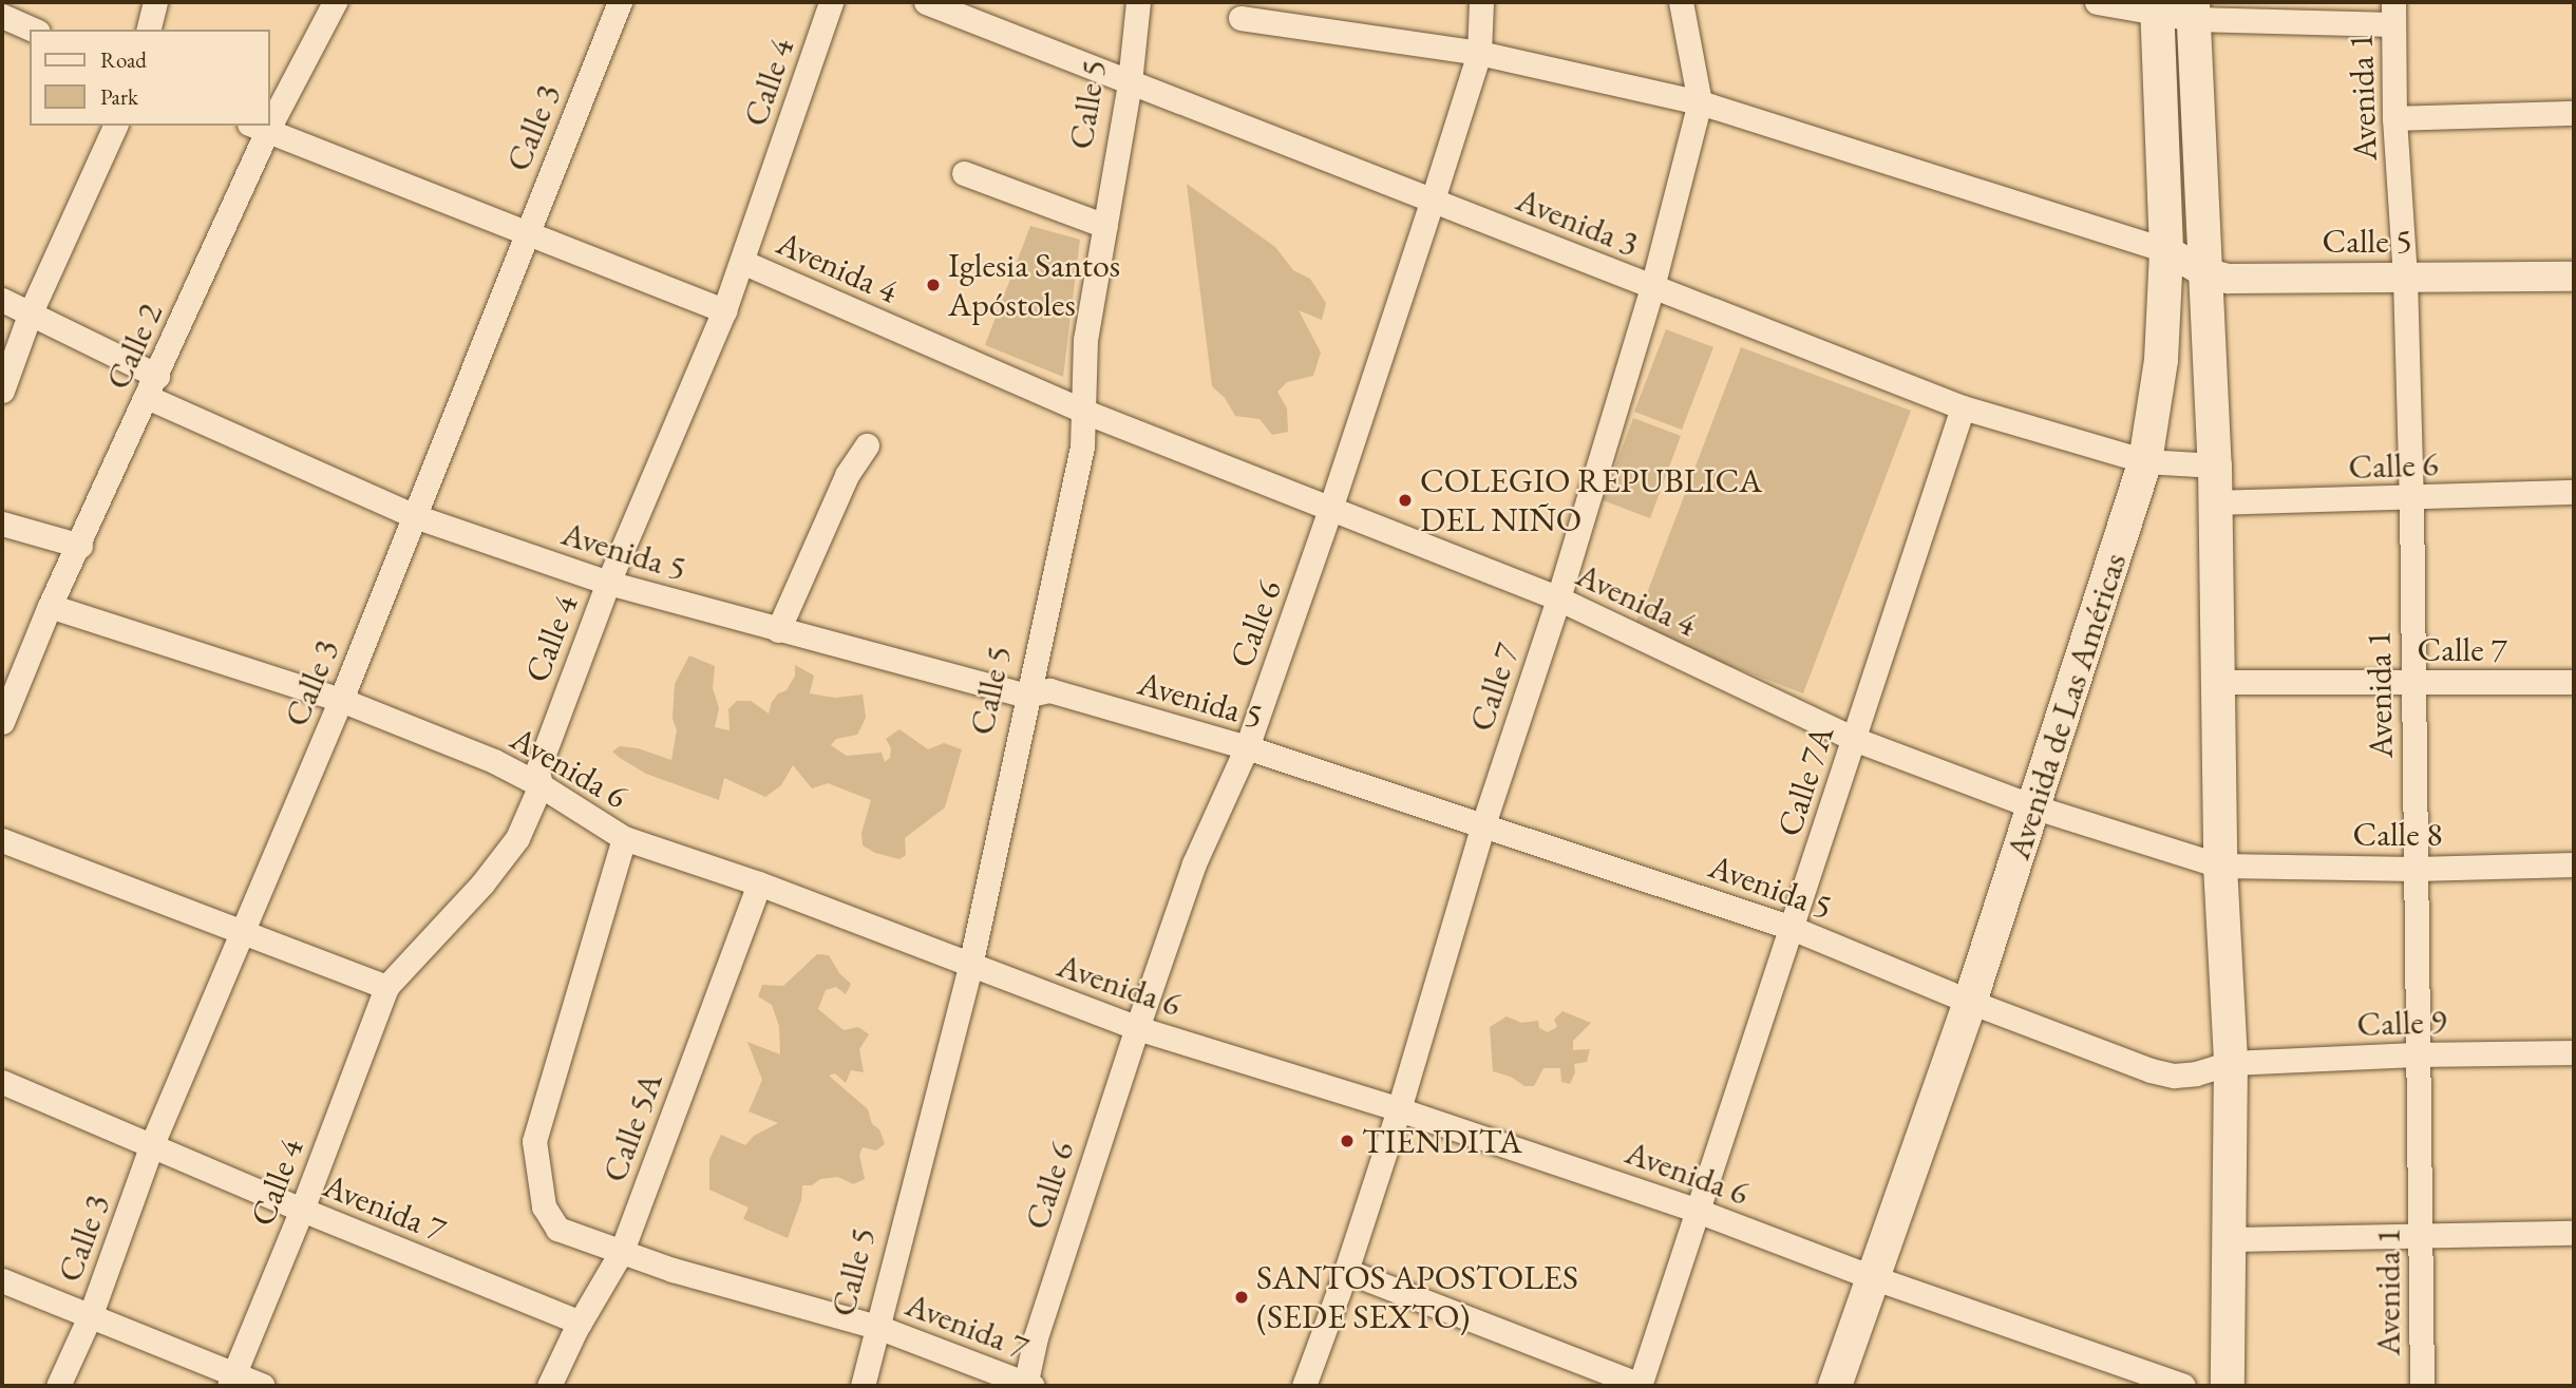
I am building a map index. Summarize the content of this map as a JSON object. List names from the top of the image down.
{
  "streets": {
    "main road": ["Avenida de Las Américas"],
    "street": [
      "Calle 4",
      "Avenida 1",
      "Calle 5",
      "Calle 3",
      "Avenida 3",
      "Avenida 4",
      "Calle 2",
      "Calle 6",
      "Avenida 5",
      "Calle 7",
      "Avenida 6",
      "Calle 7A",
      "Calle 8",
      "Calle 9",
      "Calle 5A",
      "Avenida 7"
    ]
  },
  "crossings": [
    ["Calle 4", "Avenida 4"],
    ["Calle 4", "Avenida 5"],
    ["Calle 4", "Avenida 6"],
    ["Calle 4", "Avenida 7"],
    ["Avenida 1", "Calle 5"],
    ["Avenida 1", "Calle 6"],
    ["Avenida 1", "Calle 7"],
    ["Avenida 1", "Calle 8"],
    ["Avenida 1", "Calle 9"],
    ["Calle 5", "Avenida 3"],
    ["Calle 5", "Avenida 4"],
    ["Calle 5", "Avenida 5"],
    ["Calle 5", "Avenida de Las Américas"],
    ["Calle 5", "Avenida 6"],
    ["Calle 5", "Avenida 7"],
    ["Calle 3", "Avenida 5"],
    ["Calle 3", "Avenida 6"],
    ["Calle 3", "Avenida 7"],
    ["Avenida 3", "Calle 6"],
    ["Avenida 3", "Calle 7"],
    ["Avenida 3", "Avenida de Las Américas"],
    ["Avenida 3", "Calle 7A"],
    ["Avenida 4", "Calle 6"],
    ["Avenida 4", "Calle 7"],
    ["Avenida 4", "Avenida de Las Américas"],
    ["Avenida 4", "Calle 7A"],
    ["Avenida 4", "Calle 8"],
    ["Calle 2", "Avenida 5"],
    ["Calle 2", "Avenida 6"],
    ["Calle 6", "Avenida 5"],
    ["Calle 6", "Avenida 6"],
    ["Calle 6", "Avenida 7"],
    ["Avenida 5", "Calle 7"],
    ["Avenida 5", "Avenida de Las Américas"],
    ["Avenida 5", "Calle 7A"],
    ["Avenida 5", "Calle 9"],
    ["Calle 7", "Avenida 6"],
    ["Avenida de Las Américas", "Avenida 6"],
    ["Avenida 6", "Calle 7A"],
    ["Avenida 6", "Calle 5A"],
    ["Avenida 6", "Avenida 7"],
    ["Calle 5A", "Avenida 7"]
  ],
  "places": [
    "Iglesia Santos Apóstoles",
    "COLEGIO REPUBLICA DEL NIÑO",
    "TIENDITA",
    "SANTOS APOSTOLES (SEDE SEXTO)"
  ],
  "legend": ["Road", "Park"]
}
